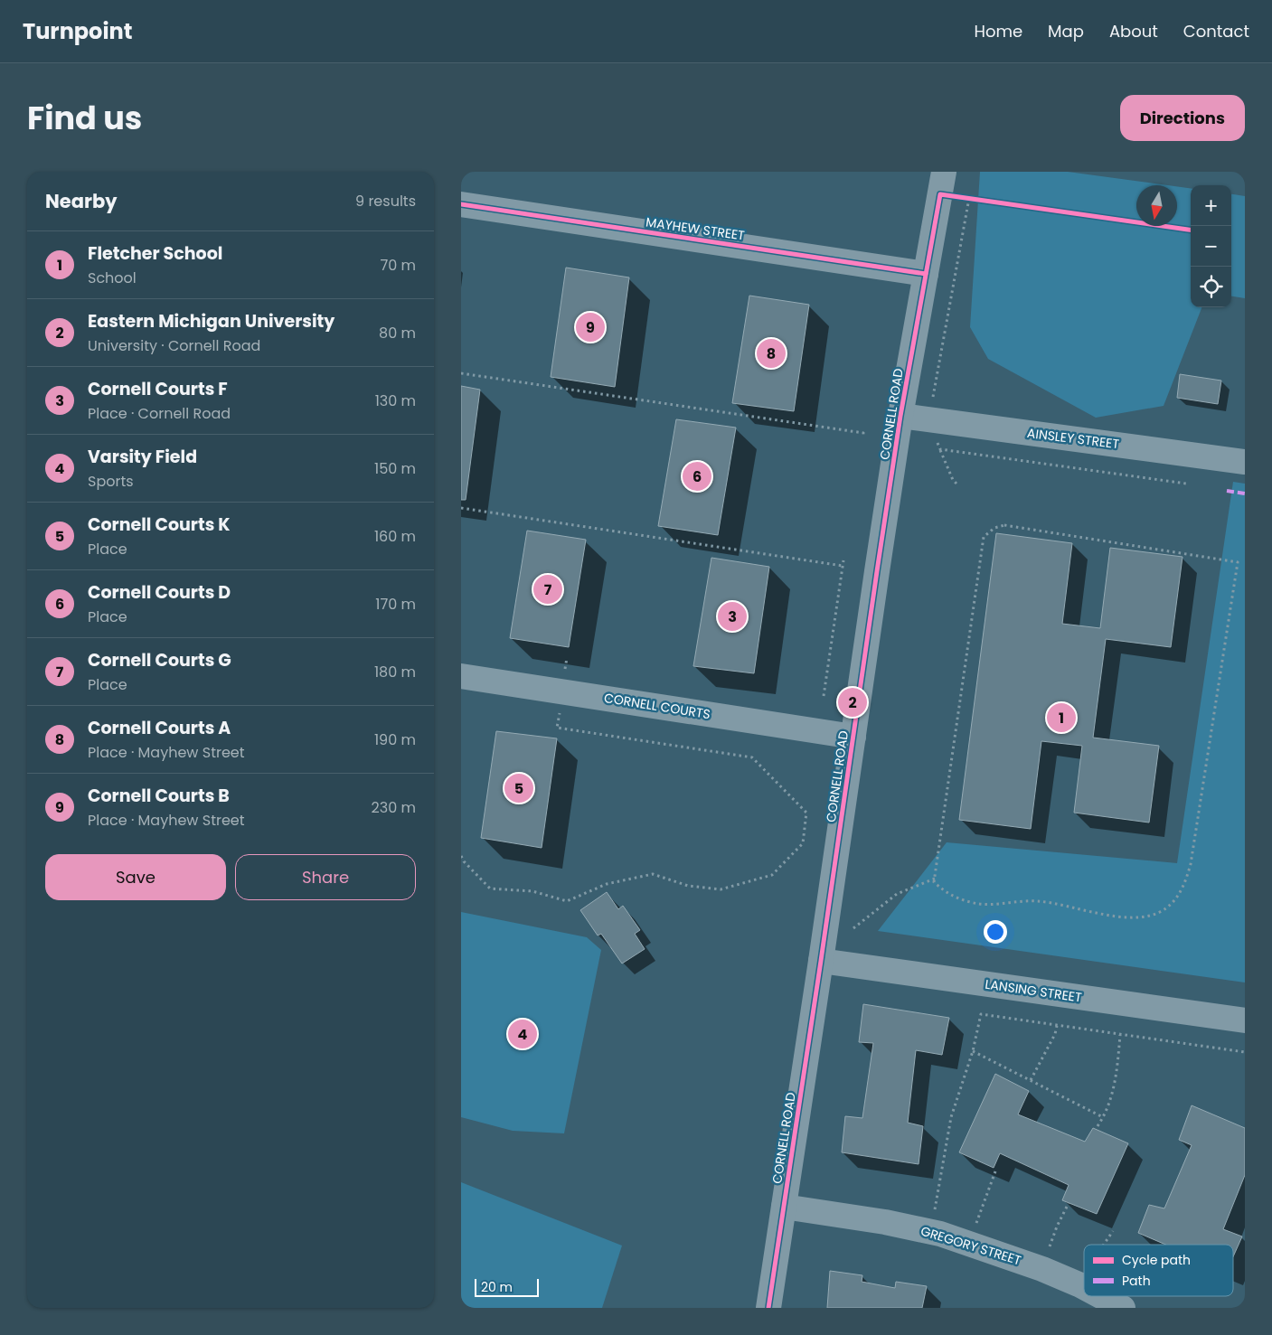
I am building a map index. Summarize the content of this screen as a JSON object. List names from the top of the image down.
{
  "streets": {
    "street": [
      "MAYHEW STREET",
      "CORNELL ROAD",
      "AINSLEY STREET",
      "CORNELL COURTS",
      "LANSING STREET",
      "GREGORY STREET"
    ]
  },
  "crossings": [
    ["MAYHEW STREET", "CORNELL ROAD"],
    ["CORNELL ROAD", "AINSLEY STREET"],
    ["CORNELL ROAD", "CORNELL COURTS"],
    ["CORNELL ROAD", "LANSING STREET"],
    ["CORNELL ROAD", "GREGORY STREET"]
  ],
  "legend": ["Cycle path", "Path"],
  "scale_bar": "20 m",
  "north": "bottom",
  "page": {
    "header": "Turnpoint",
    "nav": [
      "Home",
      "Map",
      "About",
      "Contact"
    ],
    "title": "Find us",
    "buttons": [
      "Directions",
      ["Save", "Share"]
    ],
    "heading": ["Nearby", "9 results"],
    "map_buttons": ["+", "−"],
    "list": [
      {
        "mark": "1",
        "name": "Fletcher School",
        "note": "School",
        "value": "70 m"
      },
      {
        "mark": "2",
        "name": "Eastern Michigan University",
        "note": "University · Cornell Road",
        "value": "80 m"
      },
      {
        "mark": "3",
        "name": "Cornell Courts F",
        "note": "Place · Cornell Road",
        "value": "130 m"
      },
      {
        "mark": "4",
        "name": "Varsity Field",
        "note": "Sports",
        "value": "150 m"
      },
      {
        "mark": "5",
        "name": "Cornell Courts K",
        "note": "Place",
        "value": "160 m"
      },
      {
        "mark": "6",
        "name": "Cornell Courts D",
        "note": "Place",
        "value": "170 m"
      },
      {
        "mark": "7",
        "name": "Cornell Courts G",
        "note": "Place",
        "value": "180 m"
      },
      {
        "mark": "8",
        "name": "Cornell Courts A",
        "note": "Place · Mayhew Street",
        "value": "190 m"
      },
      {
        "mark": "9",
        "name": "Cornell Courts B",
        "note": "Place · Mayhew Street",
        "value": "230 m"
      }
    ],
    "pins": [
      "9",
      "8",
      "6",
      "7",
      "3",
      "2",
      "1",
      "5",
      "4"
    ],
    "scale": "20 m"
  }
}
